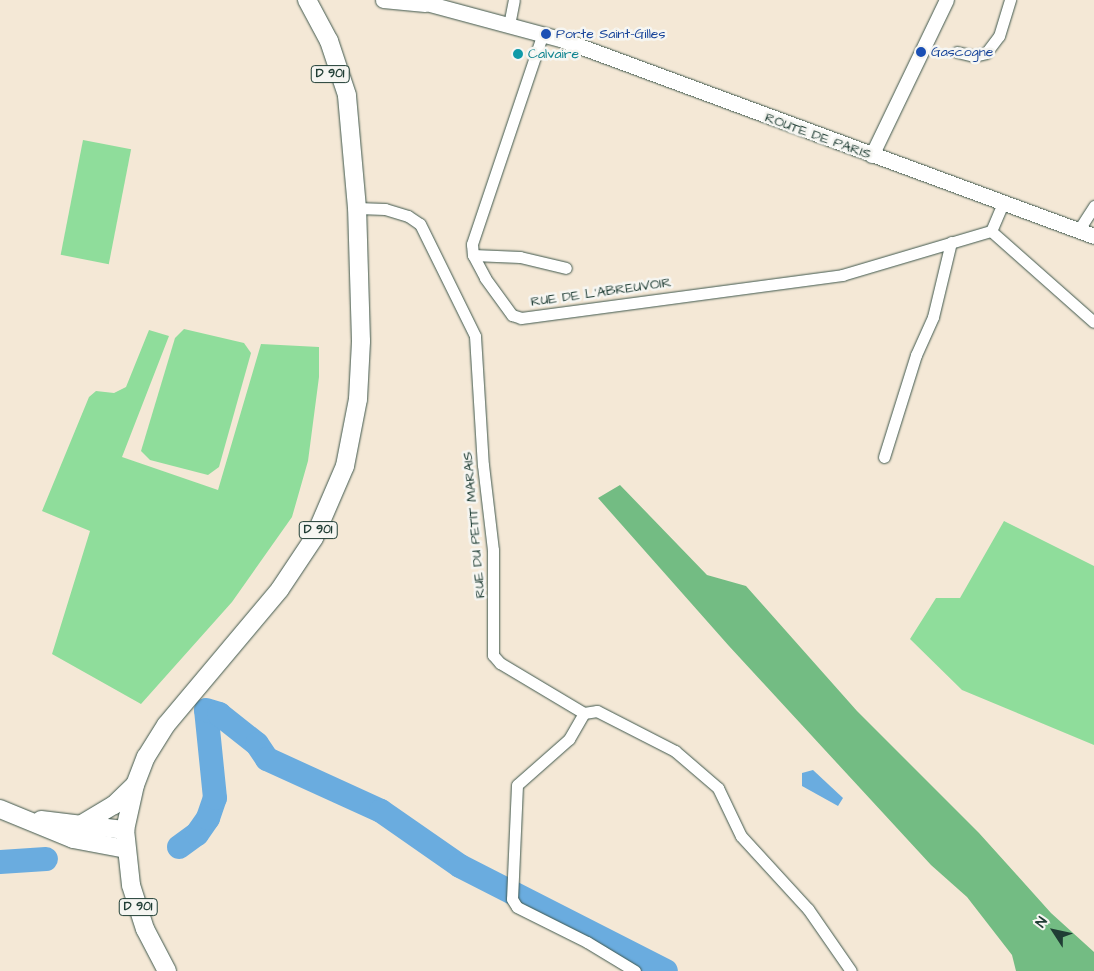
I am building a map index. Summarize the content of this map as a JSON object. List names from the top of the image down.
{
  "streets": {
    "main road": ["D 901", "ROUTE DE PARIS"],
    "street": ["RUE DE L'ABREUVOIR", "RUE DU PETIT MARAIS"]
  },
  "crossings": [
    ["D 901", "RUE DU PETIT MARAIS"]
  ],
  "places": ["Porte Saint-Gilles", "Gascogne", "Calvaire"],
  "north": "top left"
}
